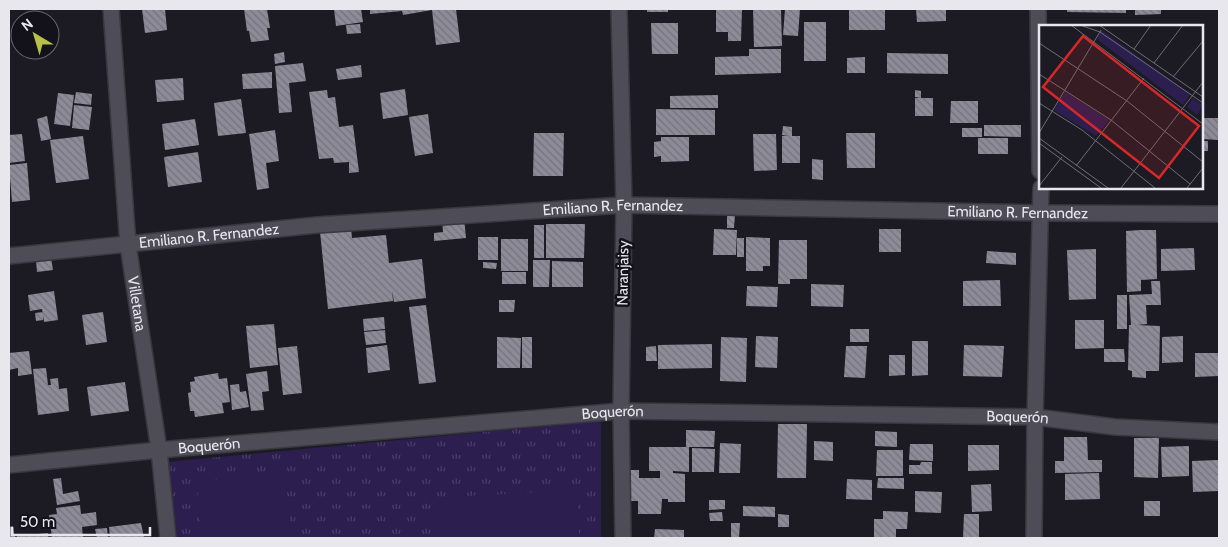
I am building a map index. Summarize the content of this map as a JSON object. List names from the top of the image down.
{
  "streets": {
    "street": [
      "Emiliano R. Fernandez",
      "Naranjaisy",
      "Villetana",
      "Boquerón"
    ]
  },
  "crossings": [
    ["Emiliano R. Fernandez", "Naranjaisy"],
    ["Emiliano R. Fernandez", "Villetana"],
    ["Naranjaisy", "Boquerón"],
    ["Villetana", "Boquerón"]
  ],
  "scale_bar": "50 m",
  "north": "top left"
}
